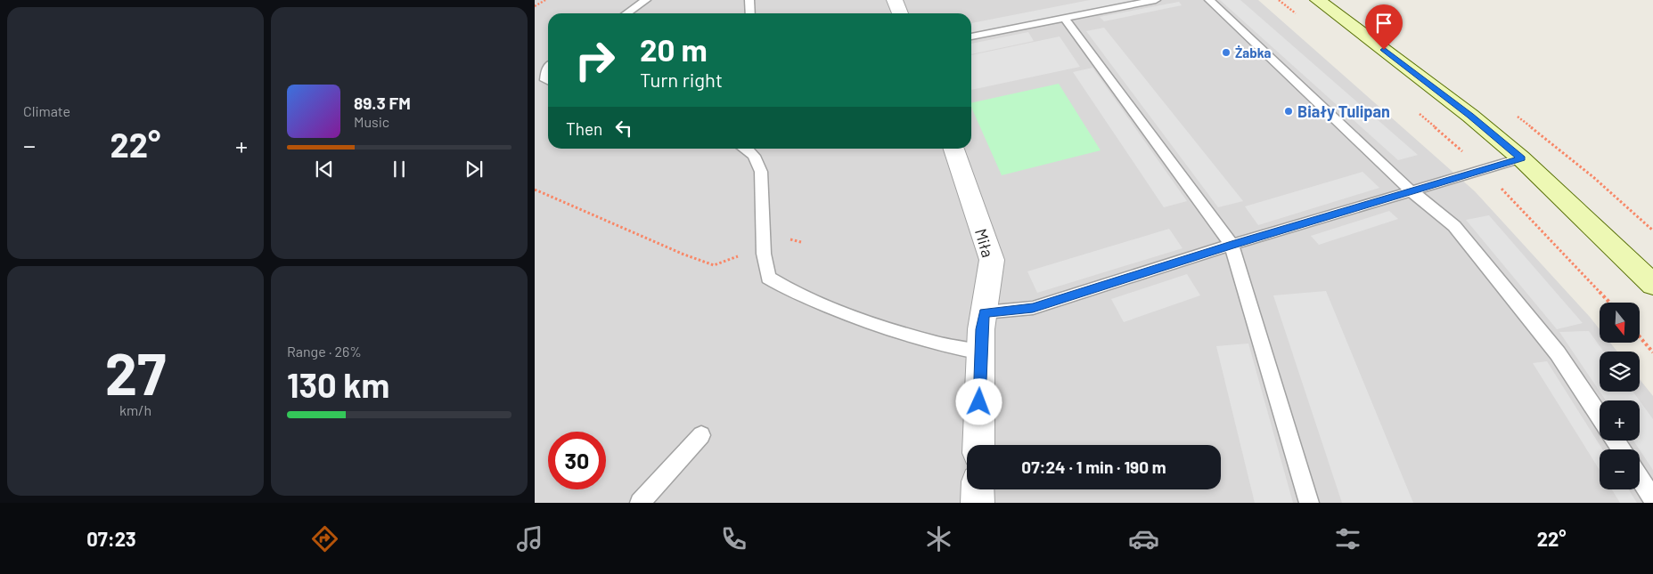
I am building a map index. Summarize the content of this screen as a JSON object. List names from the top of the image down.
{
  "streets": {
    "street": ["Miła"]
  },
  "places": ["Żabka", "Biały Tulipan"],
  "north": "bottom",
  "page": {
    "tile": [
      "Climate",
      ["27", "km/h"],
      ["Range · 26%", "130 km"]
    ],
    "turn": ["20 m", "Turn right"],
    "song": ["89.3 FM", "Music"],
    "then": "Then",
    "heat": ["−", "22°", "+"],
    "map_buttons": ["+", "−"],
    "limit": "30",
    "trip": "07:24 · 1 min · 190 m",
    "tabs": ["07:23", "22°"]
  }
}
